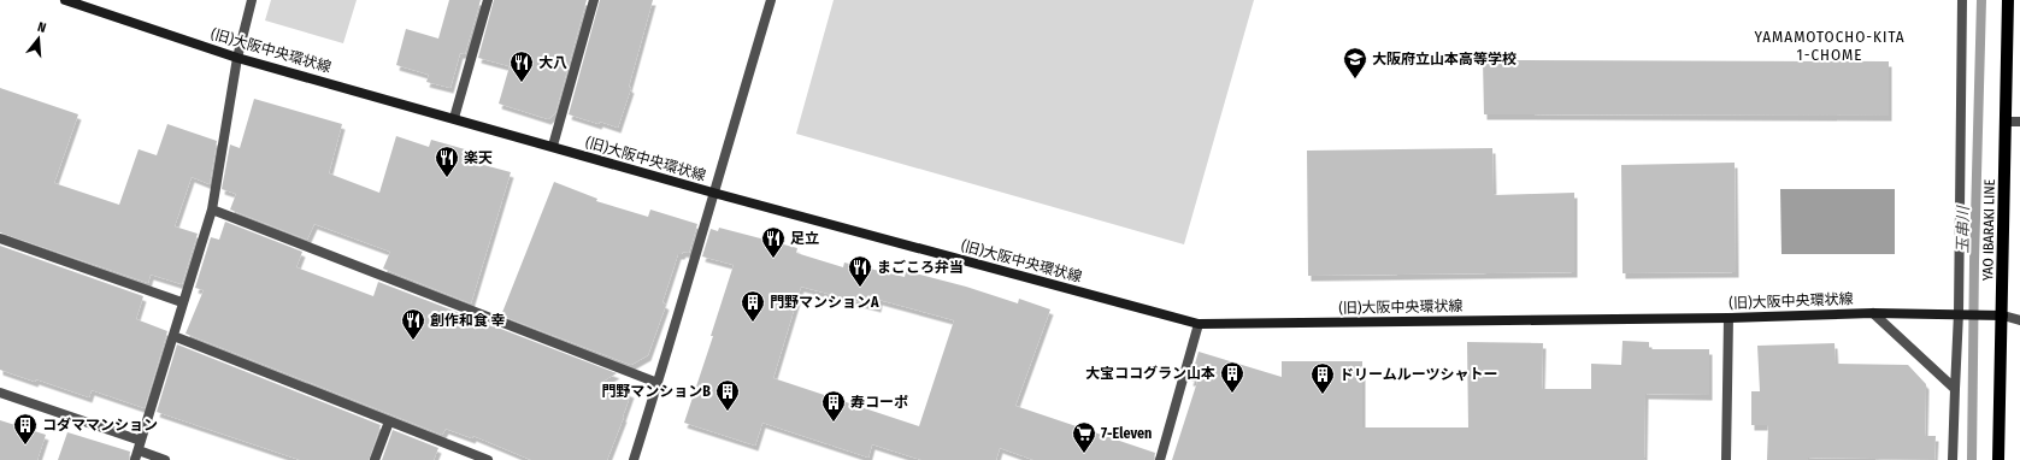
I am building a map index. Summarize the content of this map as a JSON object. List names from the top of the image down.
{
  "streets": {
    "main road": ["YAO IBARAKI LINE"],
    "street": ["(旧)大阪中央環状線"]
  },
  "crossings": [
    ["(旧)大阪中央環状線", "YAO IBARAKI LINE"]
  ],
  "districts": ["YAMAMOTOCHO-KITA 1-CHOME"],
  "water": ["玉串川"],
  "places": {
    "school or university": ["大阪府立山本高等学校"],
    "restaurant": [
      "大八",
      "楽天",
      "足立",
      "まごころ弁当",
      "創作和食 幸"
    ],
    "building": [
      "門野マンションA",
      "大宝ココグラン山本",
      "ドリームルーツシャトー",
      "門野マンションB",
      "寿コーポ",
      "コダママンション"
    ],
    "supermarket": ["7-Eleven"]
  },
  "north": "top"
}
